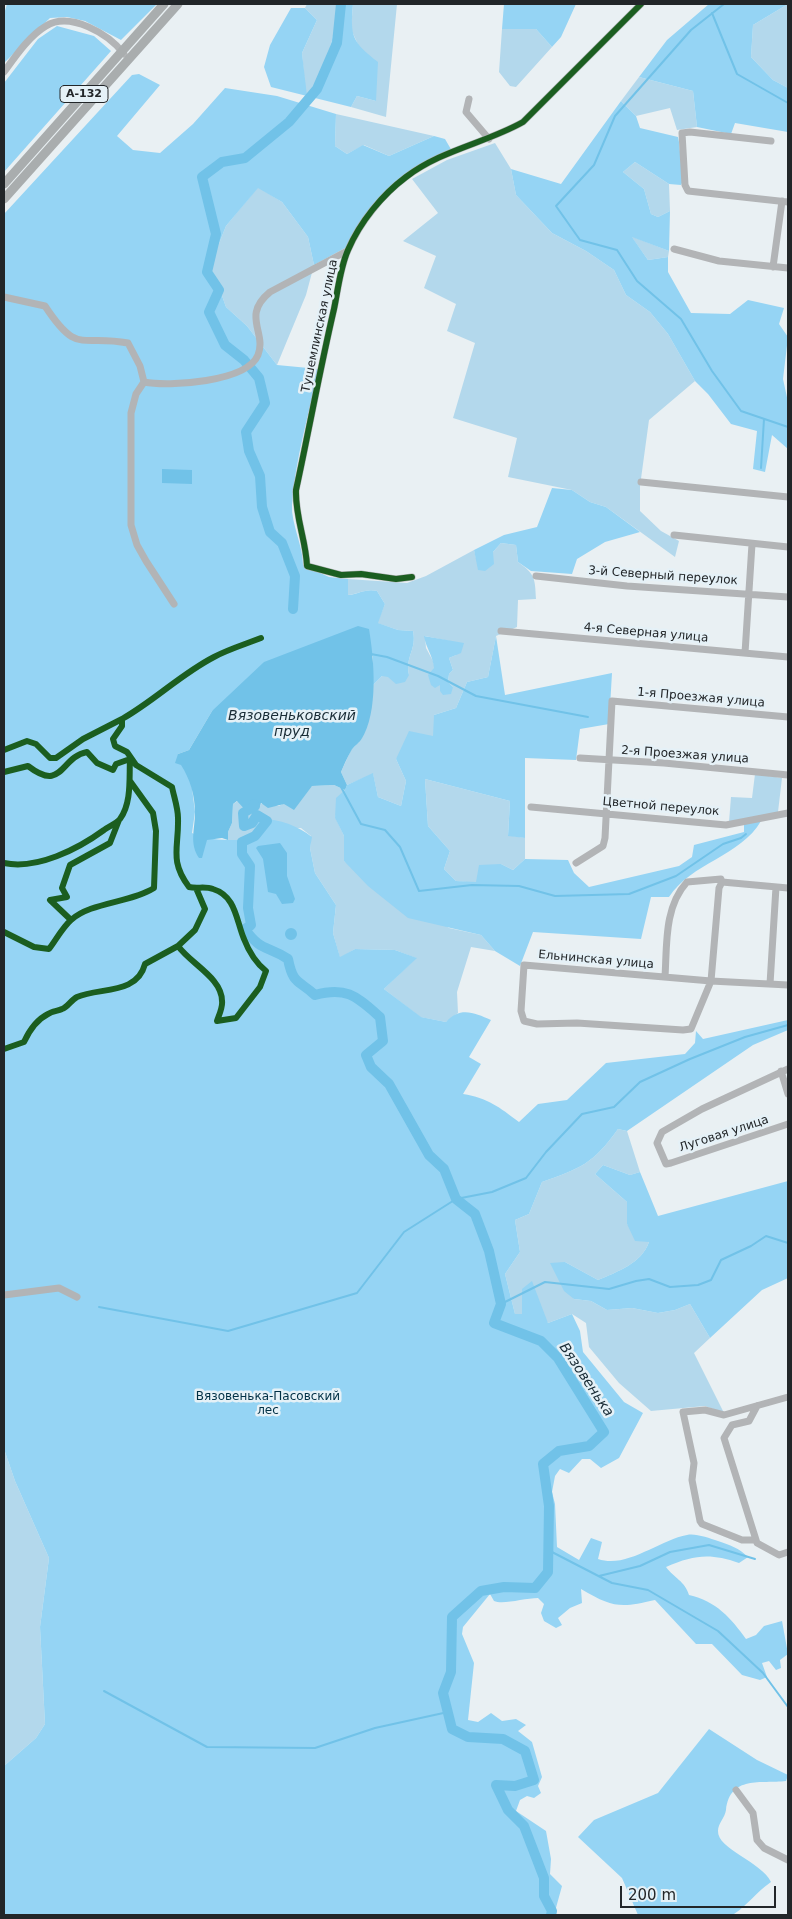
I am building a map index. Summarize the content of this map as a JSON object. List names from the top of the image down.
{
  "streets": {
    "main road": ["А-132"],
    "street": [
      "Тушемлинская улица",
      "3-й Северный переулок",
      "4-я Северная улица",
      "1-я Проезжая улица",
      "2-я Проезжая улица",
      "Цветной переулок",
      "Ельнинская улица",
      "Луговая улица"
    ]
  },
  "crossings": [
    ["1-я Проезжая улица", "2-я Проезжая улица"]
  ],
  "water": ["Вязовеньковский пруд", "Вязовенька"],
  "parks": ["Вязовенька-Пасовский лес"],
  "scale_bar": "200 m"
}
